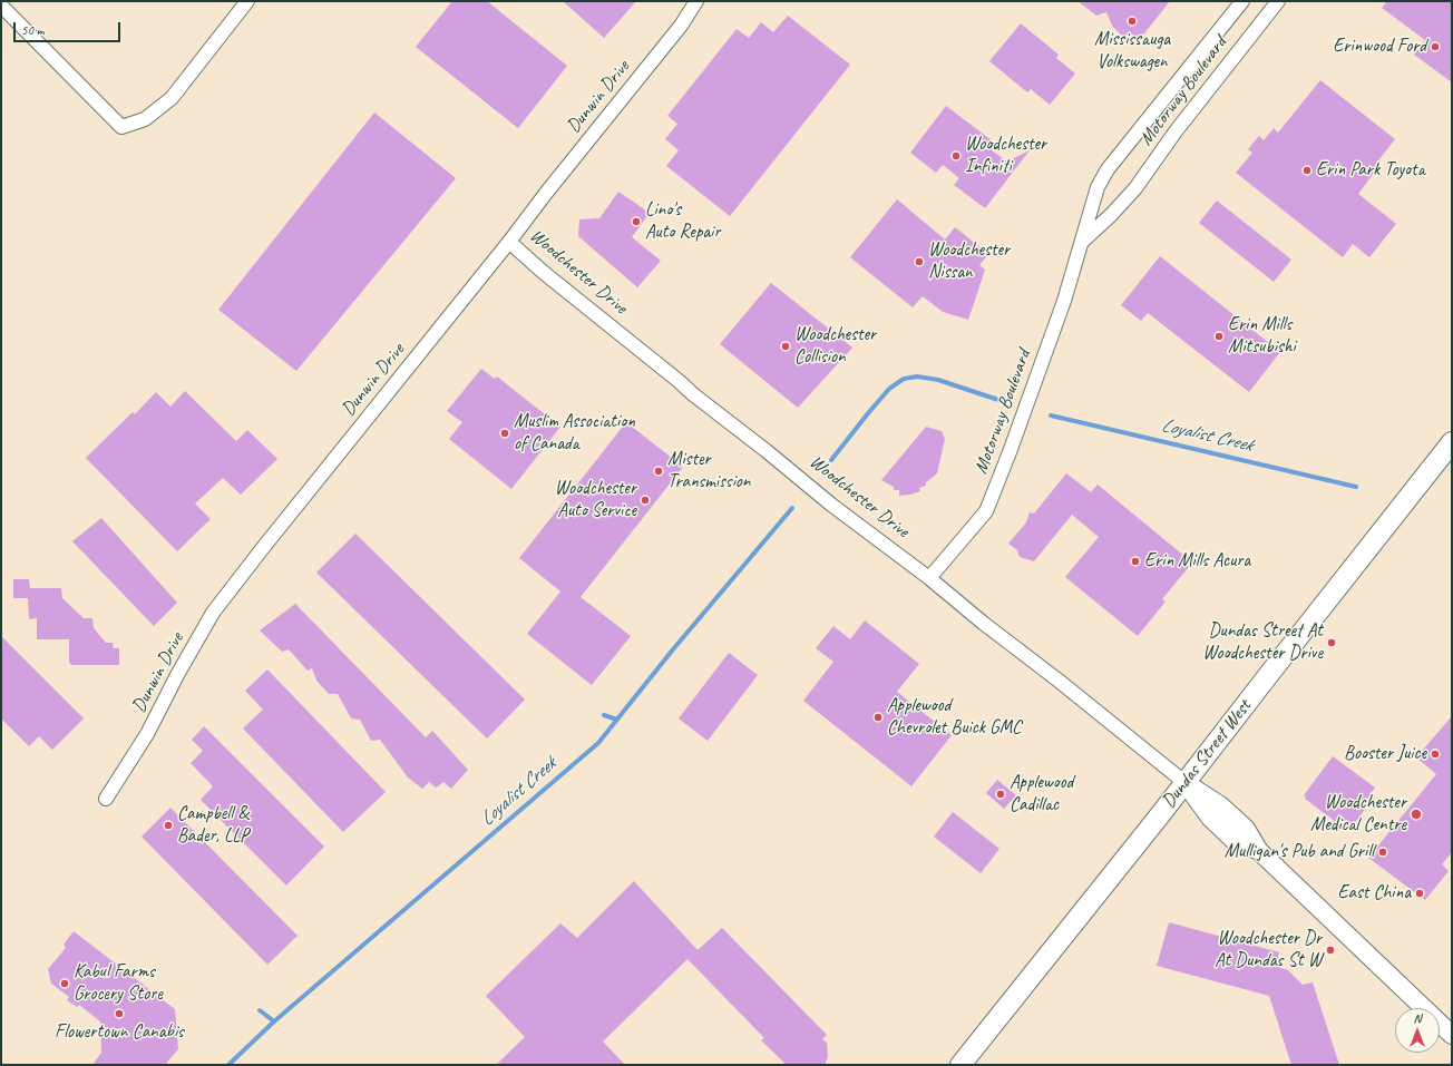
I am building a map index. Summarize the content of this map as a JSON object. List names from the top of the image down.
{
  "streets": {
    "main road": ["Dundas Street West"],
    "street": ["Motorway Boulevard", "Dunwin Drive", "Woodchester Drive"]
  },
  "crossings": [
    ["Motorway Boulevard", "Woodchester Drive"],
    ["Dunwin Drive", "Woodchester Drive"],
    ["Woodchester Drive", "Dundas Street West"]
  ],
  "water": ["Loyalist Creek"],
  "places": [
    "Mississauga Volkswagen",
    "Erinwood Ford",
    "Woodchester Infiniti",
    "Erin Park Toyota",
    "Lino's Auto Repair",
    "Woodchester Nissan",
    "Erin Mills Mitsubishi",
    "Woodchester Collision",
    "Muslim Association of Canada",
    "Mister Transmission",
    "Woodchester Auto Service",
    "Erin Mills Acura",
    "Dundas Street At Woodchester Drive",
    "Applewood Chevrolet Buick GMC",
    "Booster Juice",
    "Applewood Cadillac",
    "Woodchester Medical Centre",
    "Campbell & Bader, LLP",
    "Mulligan's Pub and Grill",
    "East China",
    "Woodchester Dr At Dundas St W",
    "Kabul Farms Grocery Store",
    "Flowertown Canabis"
  ],
  "scale_bar": "50 m",
  "north": "top"
}
